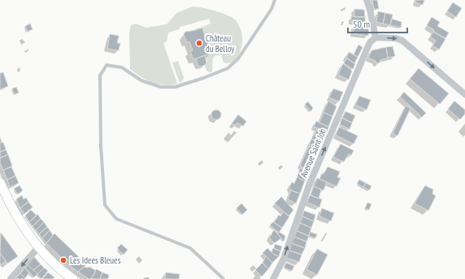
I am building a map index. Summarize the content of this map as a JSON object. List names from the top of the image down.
{
  "streets": {
    "street": ["Avenue Saint Job"]
  },
  "one_way": ["Avenue Saint Job"],
  "places": ["Château du Belloy", "Les Idees Bleues"],
  "scale_bar": "50 m"
}
